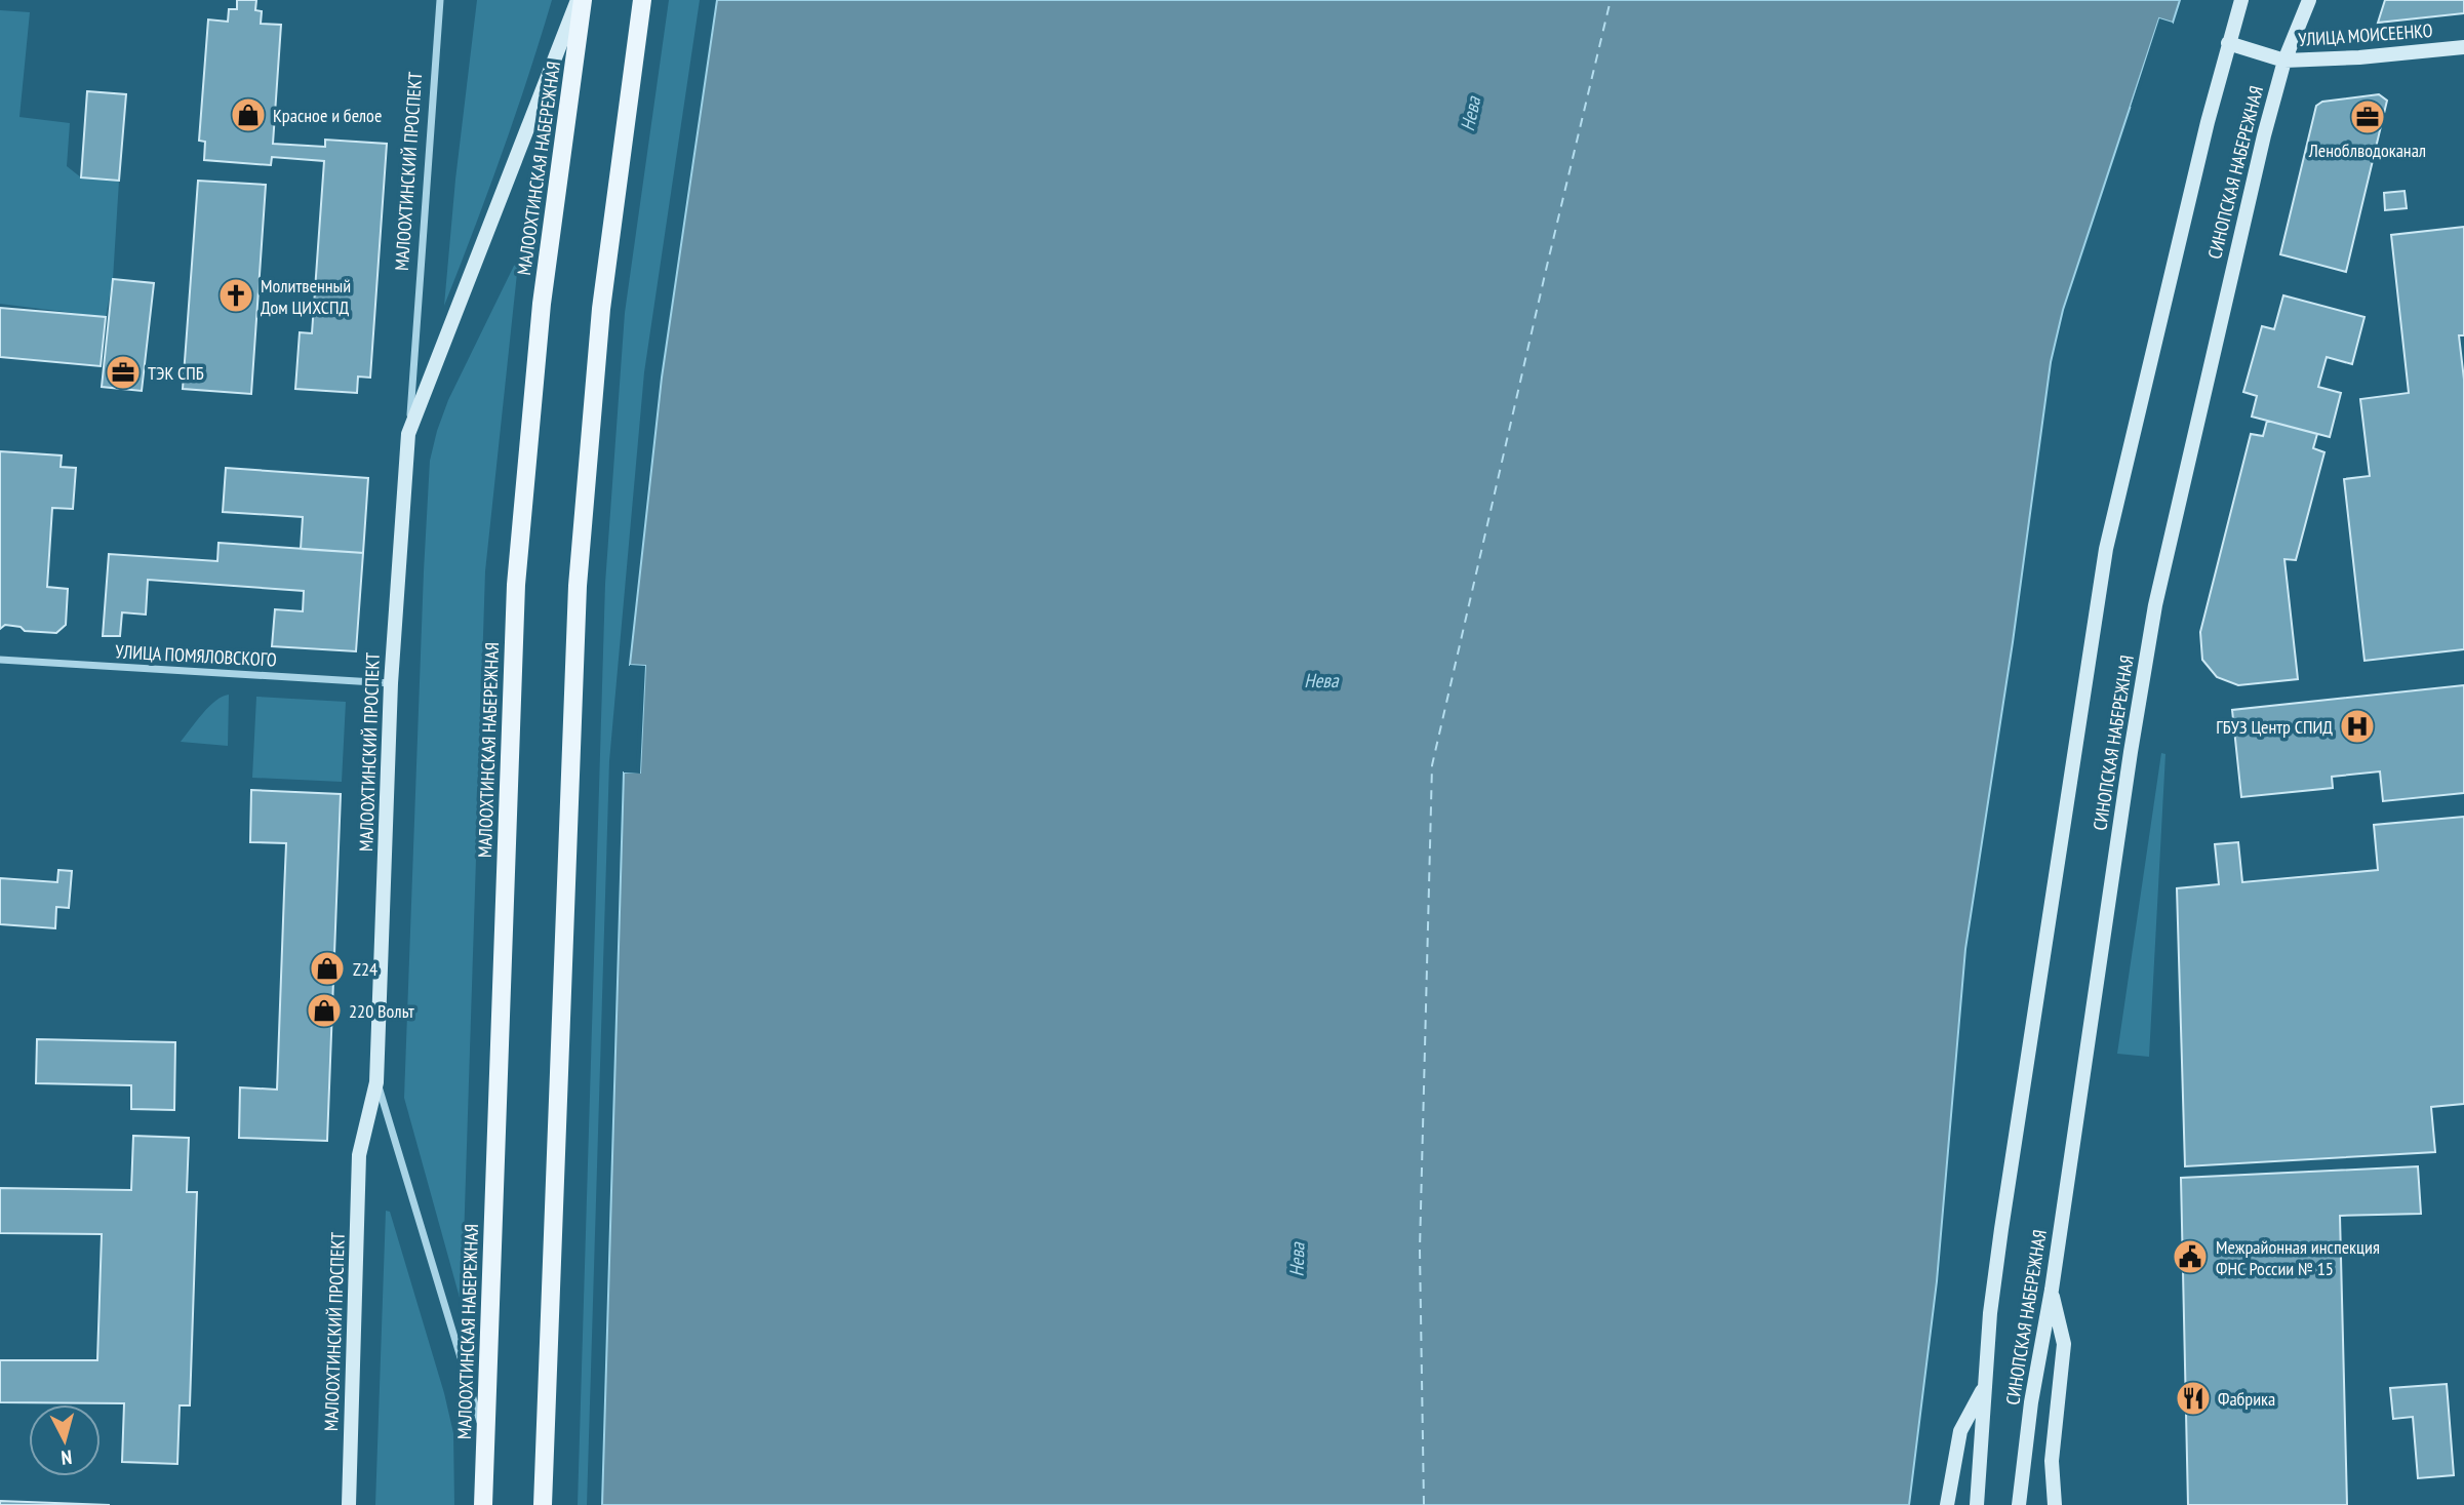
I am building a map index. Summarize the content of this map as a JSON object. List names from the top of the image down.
{
  "streets": {
    "main road": [
      "УЛИЦА МОИСЕЕНКО",
      "МАЛООХТИНСКАЯ НАБЕРЕЖНАЯ",
      "МАЛООХТИНСКИЙ ПРОСПЕКТ",
      "СИНОПСКАЯ НАБЕРЕЖНАЯ"
    ],
    "street": ["УЛИЦА ПОМЯЛОВСКОГО"]
  },
  "crossings": [
    ["УЛИЦА МОИСЕЕНКО", "СИНОПСКАЯ НАБЕРЕЖНАЯ"],
    ["МАЛООХТИНСКИЙ ПРОСПЕКТ", "УЛИЦА ПОМЯЛОВСКОГО"]
  ],
  "water": ["Нева"],
  "places": {
    "shop": ["Красное и белое", "Z24", "220 Вольт"],
    "office": ["Леноблводоканал", "ТЭК СПБ"],
    "church": ["Молитвенный Дом ЦИХСПД"],
    "hospital": ["ГБУЗ Центр СПИД"],
    "public building": ["Межрайонная инспекция ФНС России № 15"],
    "restaurant": ["Фабрика"]
  },
  "north": "bottom"
}
